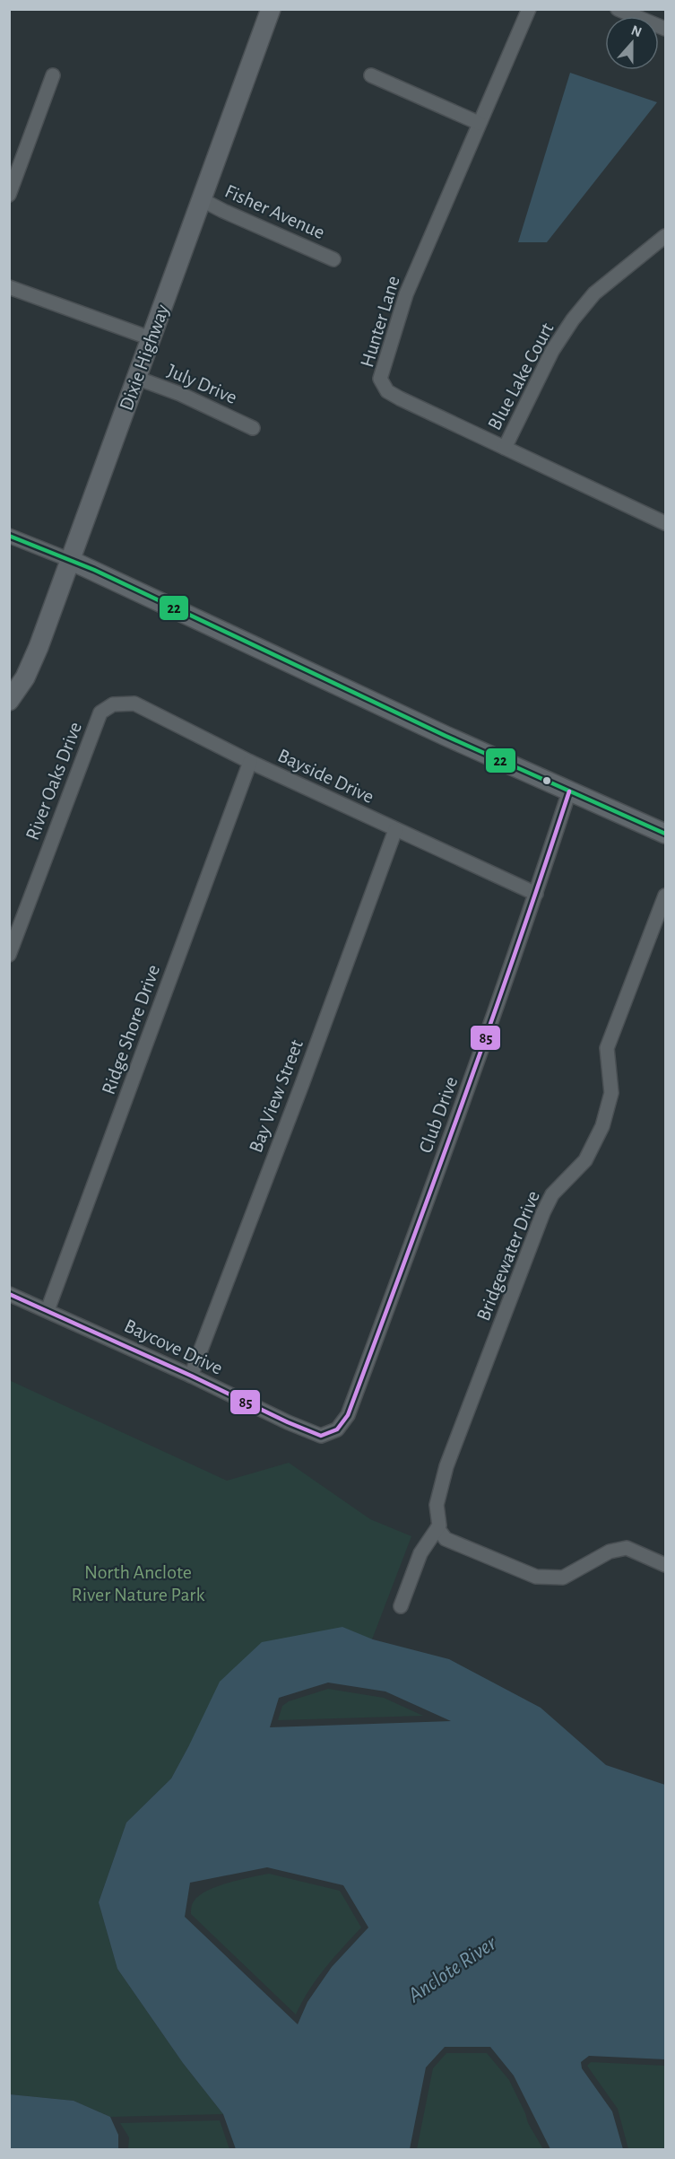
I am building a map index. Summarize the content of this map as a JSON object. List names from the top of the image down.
{
  "streets": {
    "street": [
      "Fisher Avenue",
      "Hunter Lane",
      "Dixie Highway",
      "Blue Lake Court",
      "July Drive",
      "Bayside Drive",
      "River Oaks Drive",
      "Ridge Shore Drive",
      "Bay View Street",
      "Club Drive",
      "Bridgewater Drive",
      "Baycove Drive"
    ]
  },
  "crossings": [
    ["Fisher Avenue", "Dixie Highway"],
    ["Hunter Lane", "Blue Lake Court"],
    ["Dixie Highway", "July Drive"],
    ["Bayside Drive", "River Oaks Drive"],
    ["Bayside Drive", "Ridge Shore Drive"],
    ["Bayside Drive", "Bay View Street"],
    ["Bayside Drive", "Club Drive"],
    ["Ridge Shore Drive", "Baycove Drive"],
    ["Bay View Street", "Baycove Drive"],
    ["Club Drive", "Baycove Drive"]
  ],
  "water": ["Anclote River"],
  "parks": ["North Anclote River Nature Park"],
  "lines": ["transit line 22", "transit line 85"],
  "north": "top"
}
